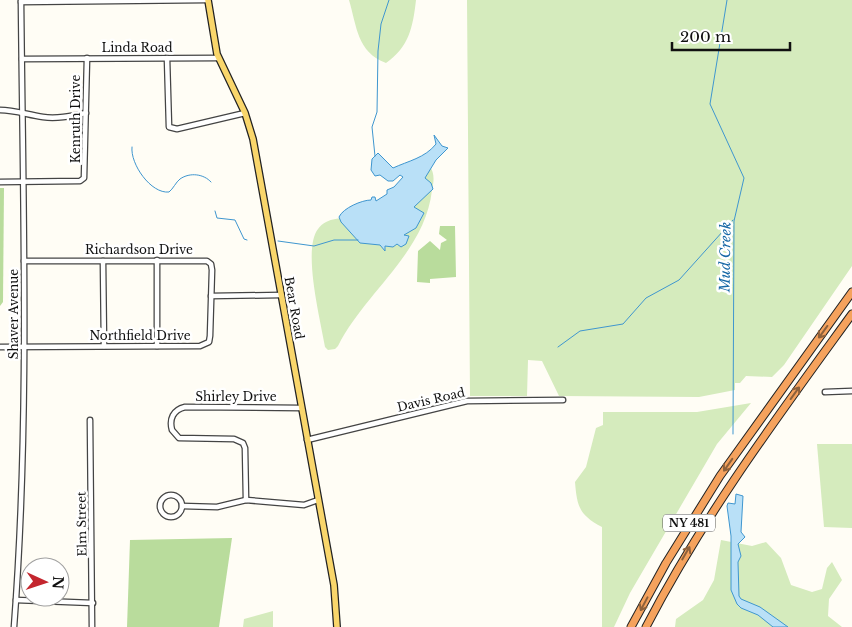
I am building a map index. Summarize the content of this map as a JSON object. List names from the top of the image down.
{
  "streets": {
    "highway": ["NY 481"],
    "main road": ["Bear Road"],
    "street": [
      "Linda Road",
      "Kenruth Drive",
      "Richardson Drive",
      "Shaver Avenue",
      "Northfield Drive",
      "Shirley Drive",
      "Davis Road",
      "Elm Street"
    ]
  },
  "crossings": [
    ["Linda Road", "Kenruth Drive"],
    ["Linda Road", "Bear Road"],
    ["Linda Road", "Shaver Avenue"],
    ["Kenruth Drive", "Shaver Avenue"],
    ["Richardson Drive", "Shaver Avenue"],
    ["Richardson Drive", "Northfield Drive"],
    ["Bear Road", "Shirley Drive"],
    ["Bear Road", "Davis Road"],
    ["Shaver Avenue", "Northfield Drive"]
  ],
  "water": ["Mud Creek"],
  "scale_bar": "200 m",
  "north": "right"
}
